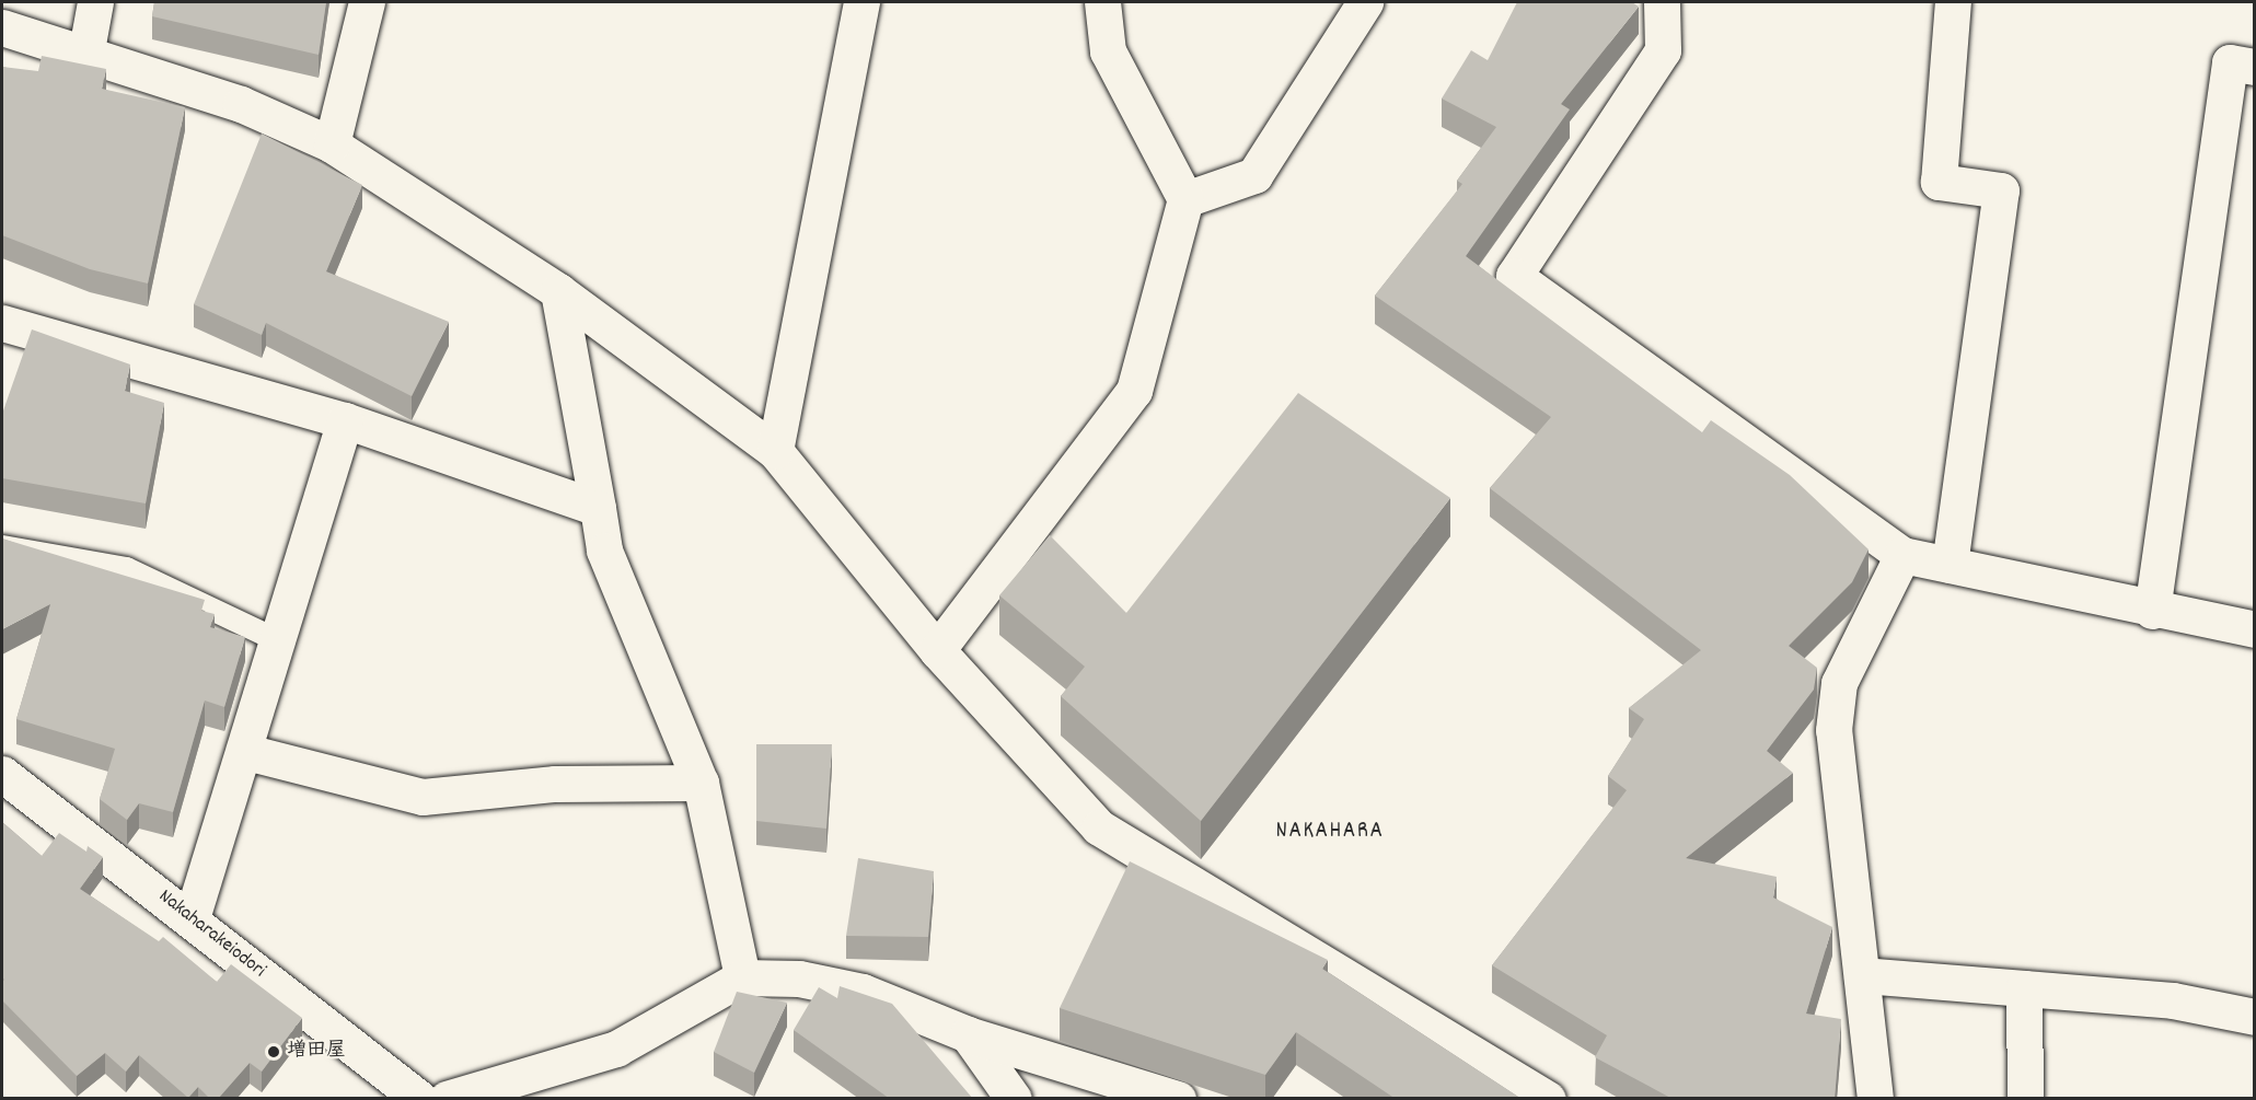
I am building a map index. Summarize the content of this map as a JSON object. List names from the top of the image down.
{
  "streets": {
    "street": ["Nakaharakeiodori"]
  },
  "districts": ["NAKAHARA"],
  "places": ["増田屋"]
}
